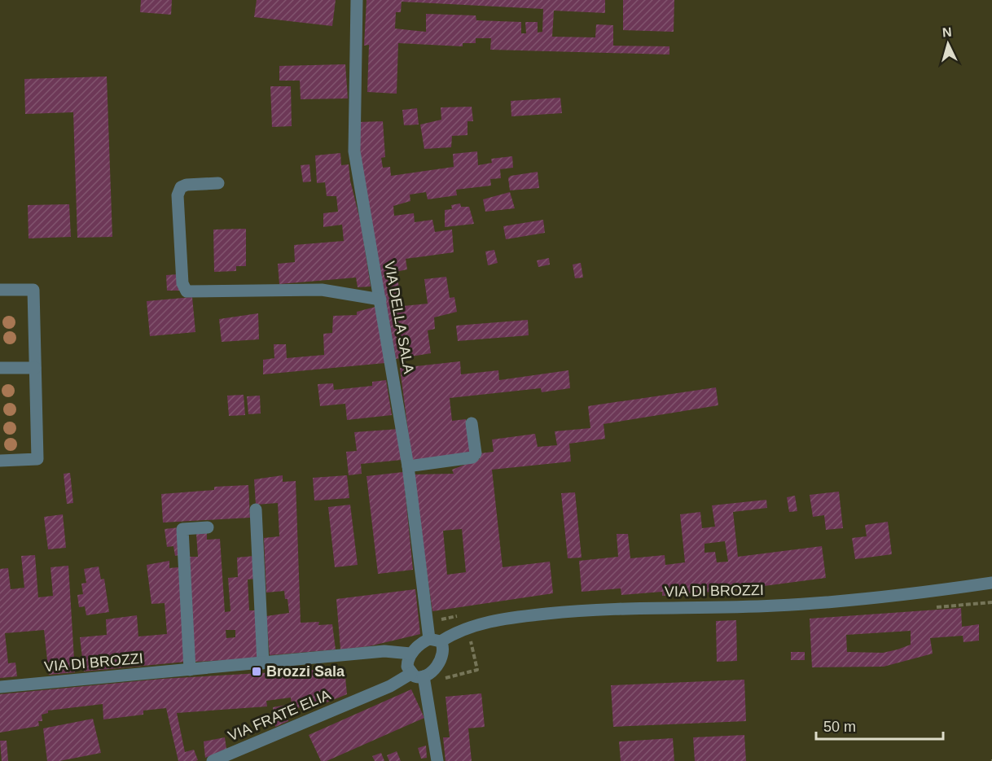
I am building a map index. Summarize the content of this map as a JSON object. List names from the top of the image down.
{
  "streets": {
    "street": ["VIA DELLA SALA", "VIA DI BROZZI", "VIA FRATE ELIA"]
  },
  "crossings": [
    ["VIA DELLA SALA", "VIA DI BROZZI"]
  ],
  "places": {
    "transit": ["Brozzi Sala"]
  },
  "scale_bar": "50 m",
  "north": "top"
}
